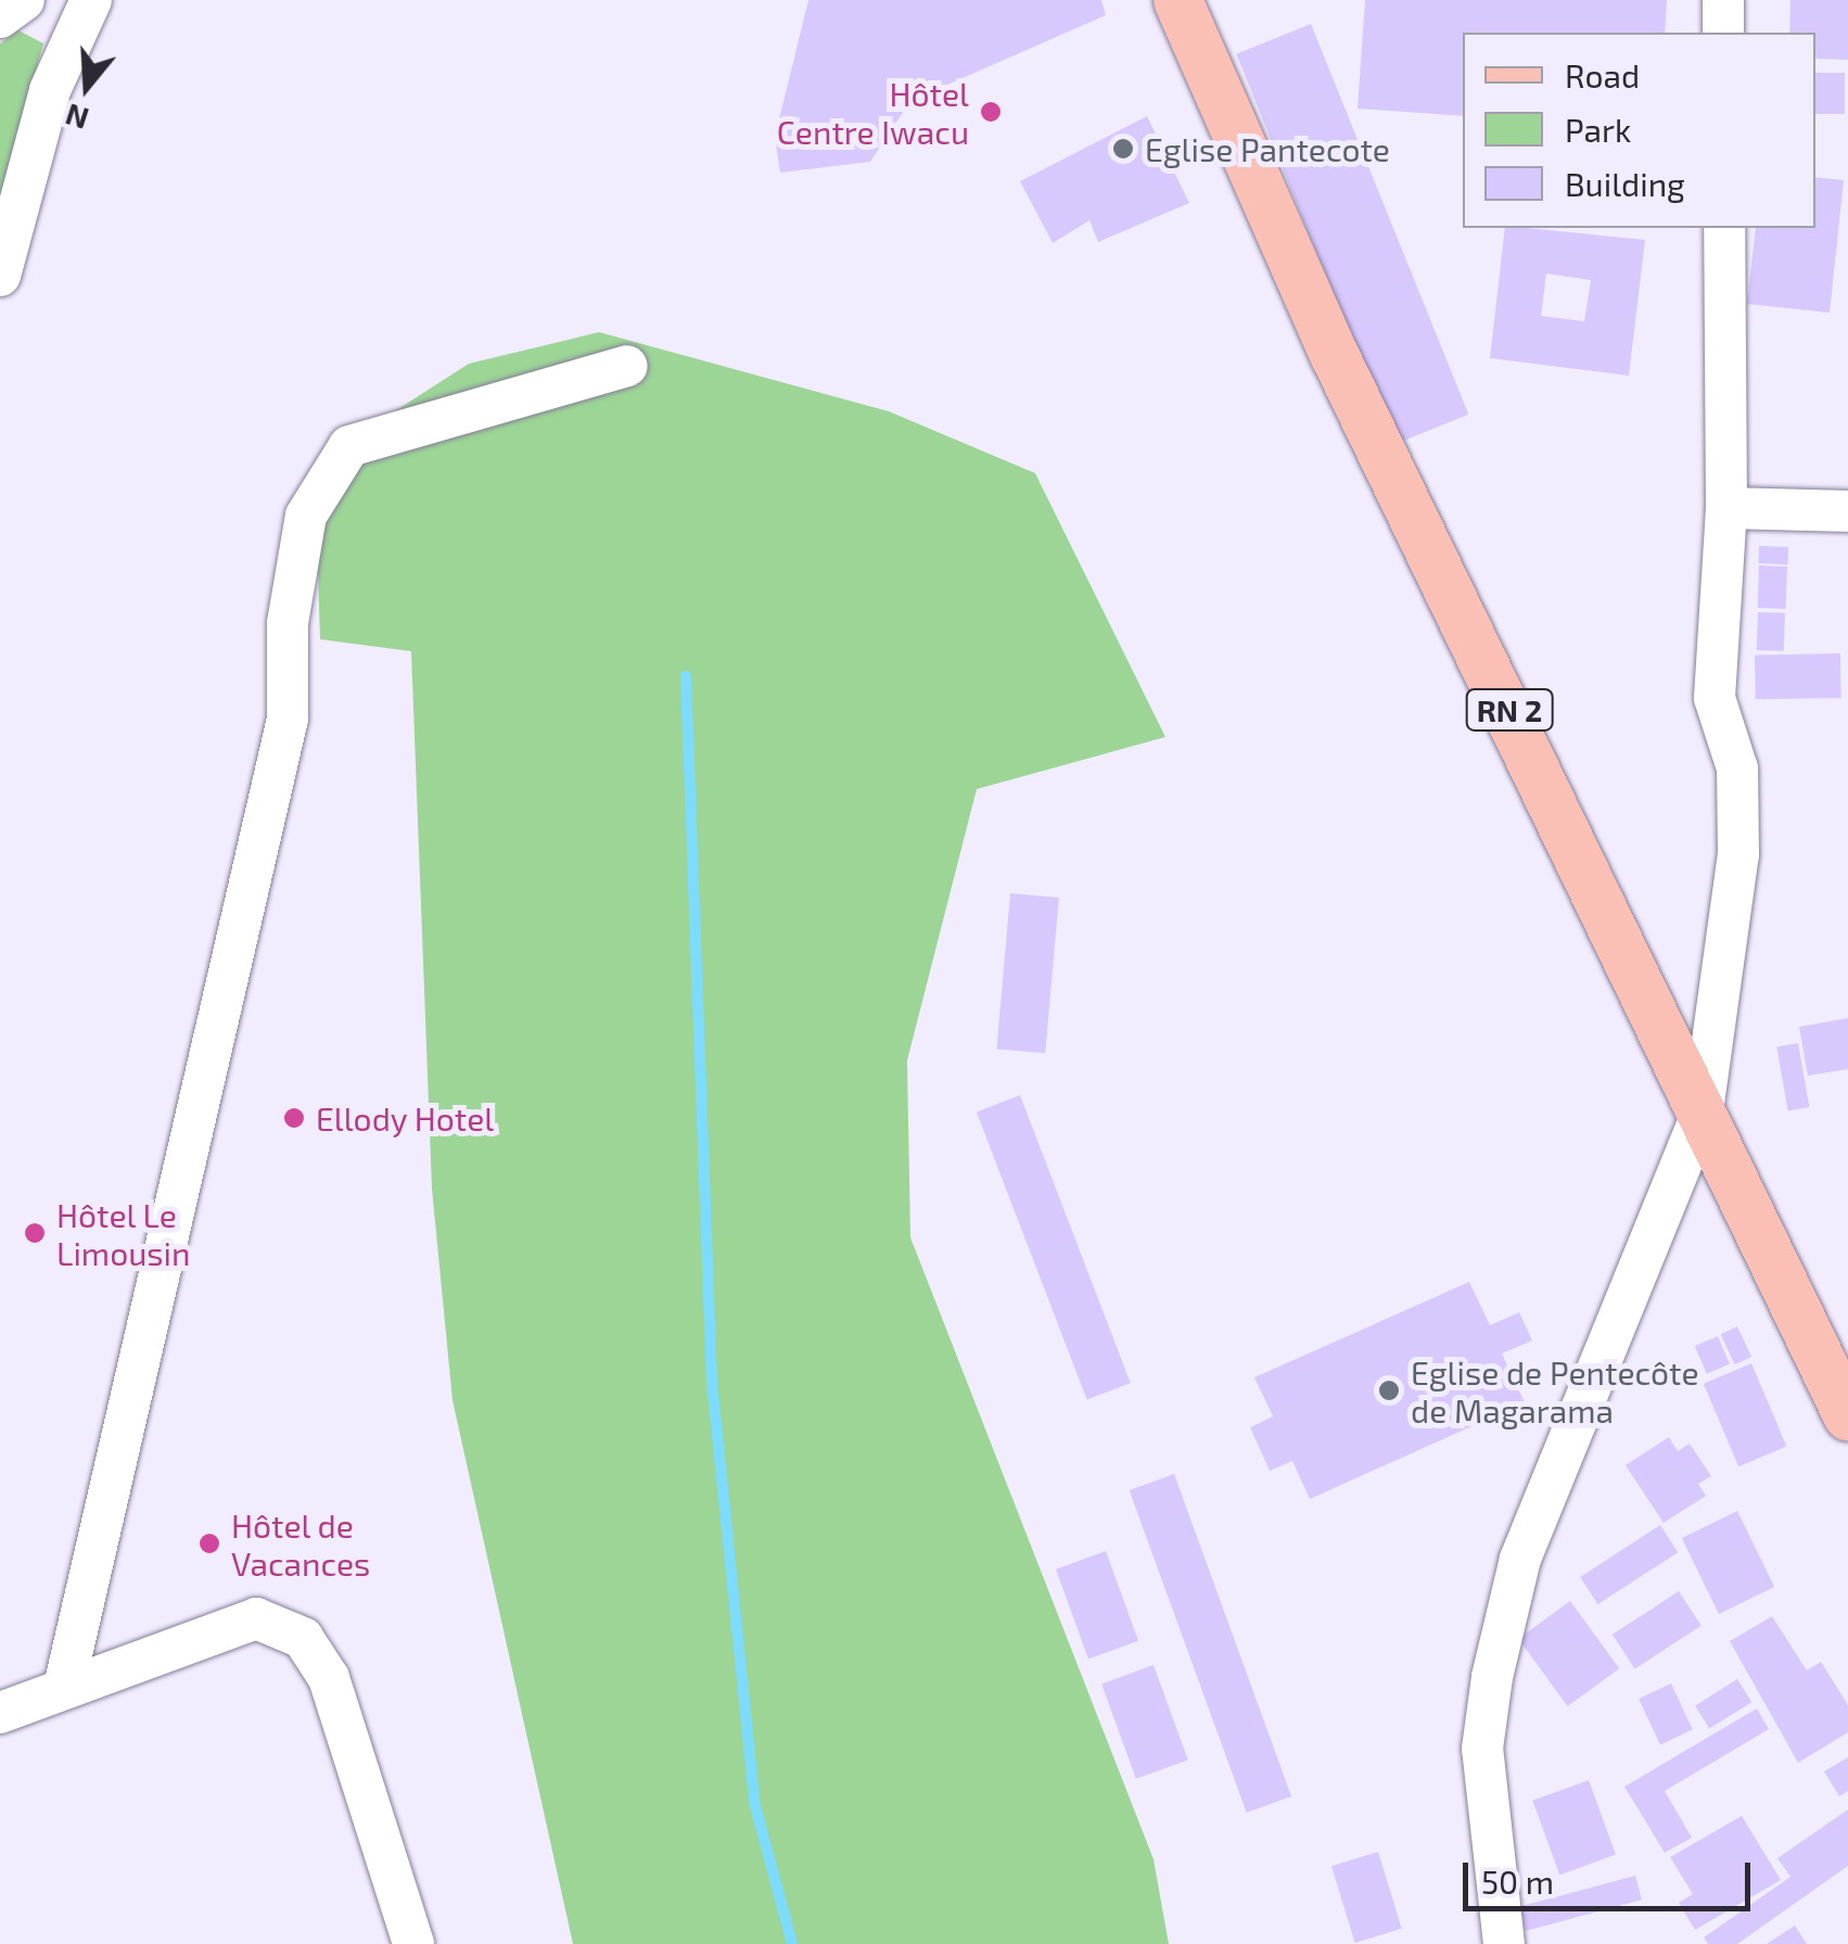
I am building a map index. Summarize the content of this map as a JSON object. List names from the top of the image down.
{
  "streets": {
    "main road": ["RN 2"]
  },
  "places": [
    "Hôtel Centre Iwacu",
    "Eglise Pantecote",
    "Ellody Hotel",
    "Hôtel Le Limousin",
    "Eglise de Pentecôte de Magarama",
    "Hôtel de Vacances"
  ],
  "legend": ["Road", "Park", "Building"],
  "scale_bar": "50 m",
  "north": "bottom"
}
